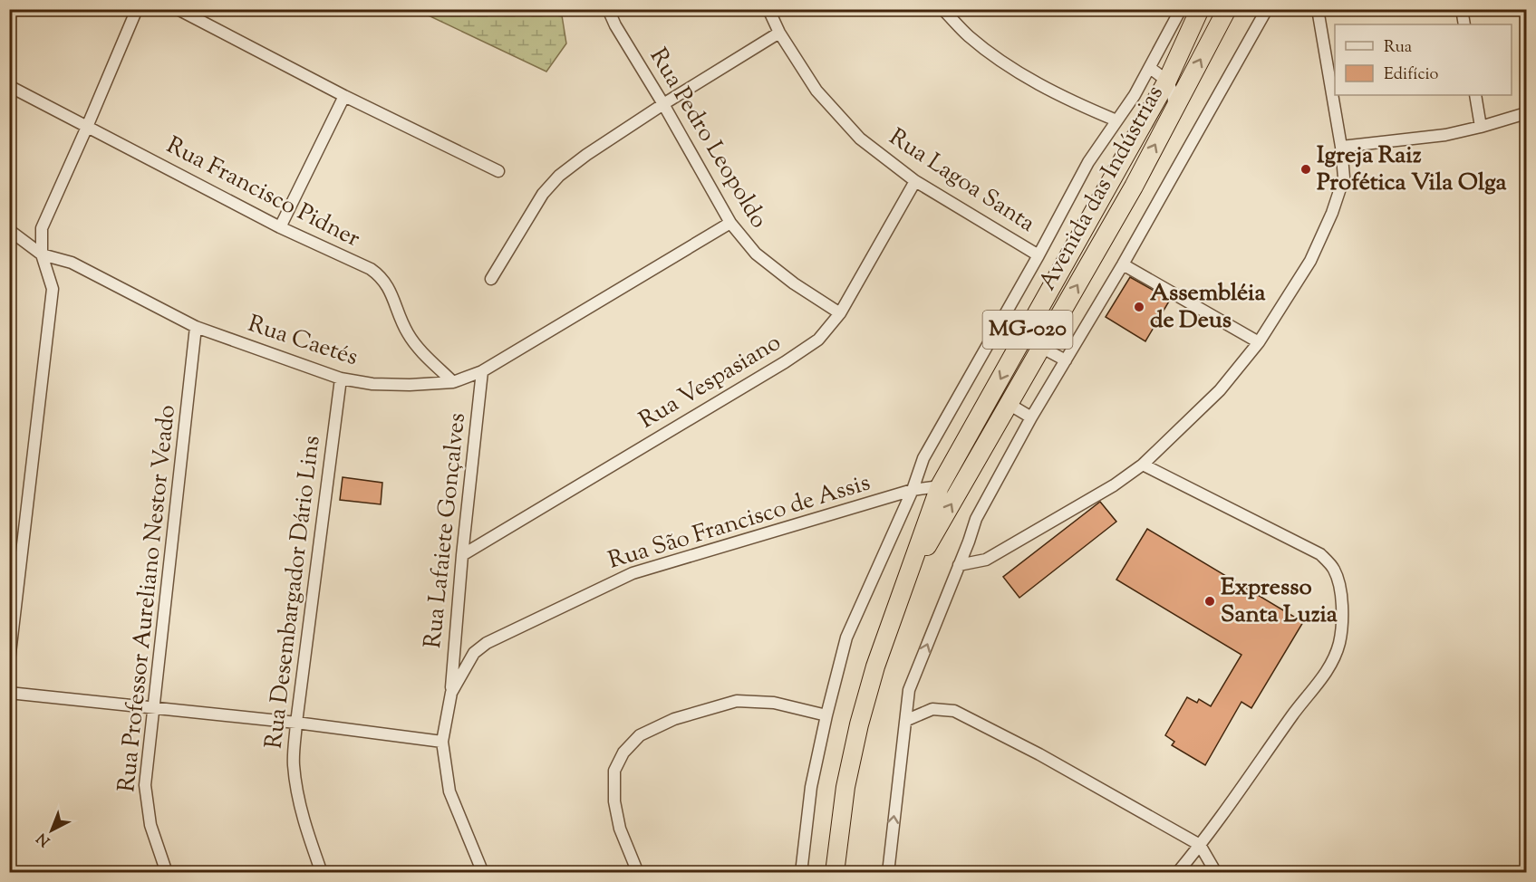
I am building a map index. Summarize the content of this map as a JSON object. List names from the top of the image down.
{
  "streets": {
    "highway": ["Avenida das Indústrias", "MG-020"],
    "street": [
      "Rua Pedro Leopoldo",
      "Rua Lagoa Santa",
      "Rua Francisco Pidner",
      "Rua Caetés",
      "Rua Vespasiano",
      "Rua São Francisco de Assis",
      "Rua Lafaiete Gonçalves",
      "Rua Desembargador Dário Lins",
      "Rua Professor Aureliano Nestor Veado"
    ]
  },
  "crossings": [
    ["Rua Pedro Leopoldo", "Rua Caetés"],
    ["Rua Pedro Leopoldo", "Rua Vespasiano"],
    ["Rua Lagoa Santa", "Rua Vespasiano"],
    ["Avenida das Indústrias", "Rua São Francisco de Assis"],
    ["Rua Francisco Pidner", "Rua Caetés"],
    ["Rua Caetés", "Rua Lafaiete Gonçalves"],
    ["Rua Caetés", "Rua Desembargador Dário Lins"],
    ["Rua Caetés", "Rua Professor Aureliano Nestor Veado"],
    ["Rua Vespasiano", "Rua Lafaiete Gonçalves"],
    ["Rua São Francisco de Assis", "Rua Lafaiete Gonçalves"]
  ],
  "places": ["Igreja Raiz Profética Vila Olga", "Assembléia de Deus", "Expresso Santa Luzia"],
  "legend": ["Rua", "Edifício"],
  "north": "bottom left"
}
